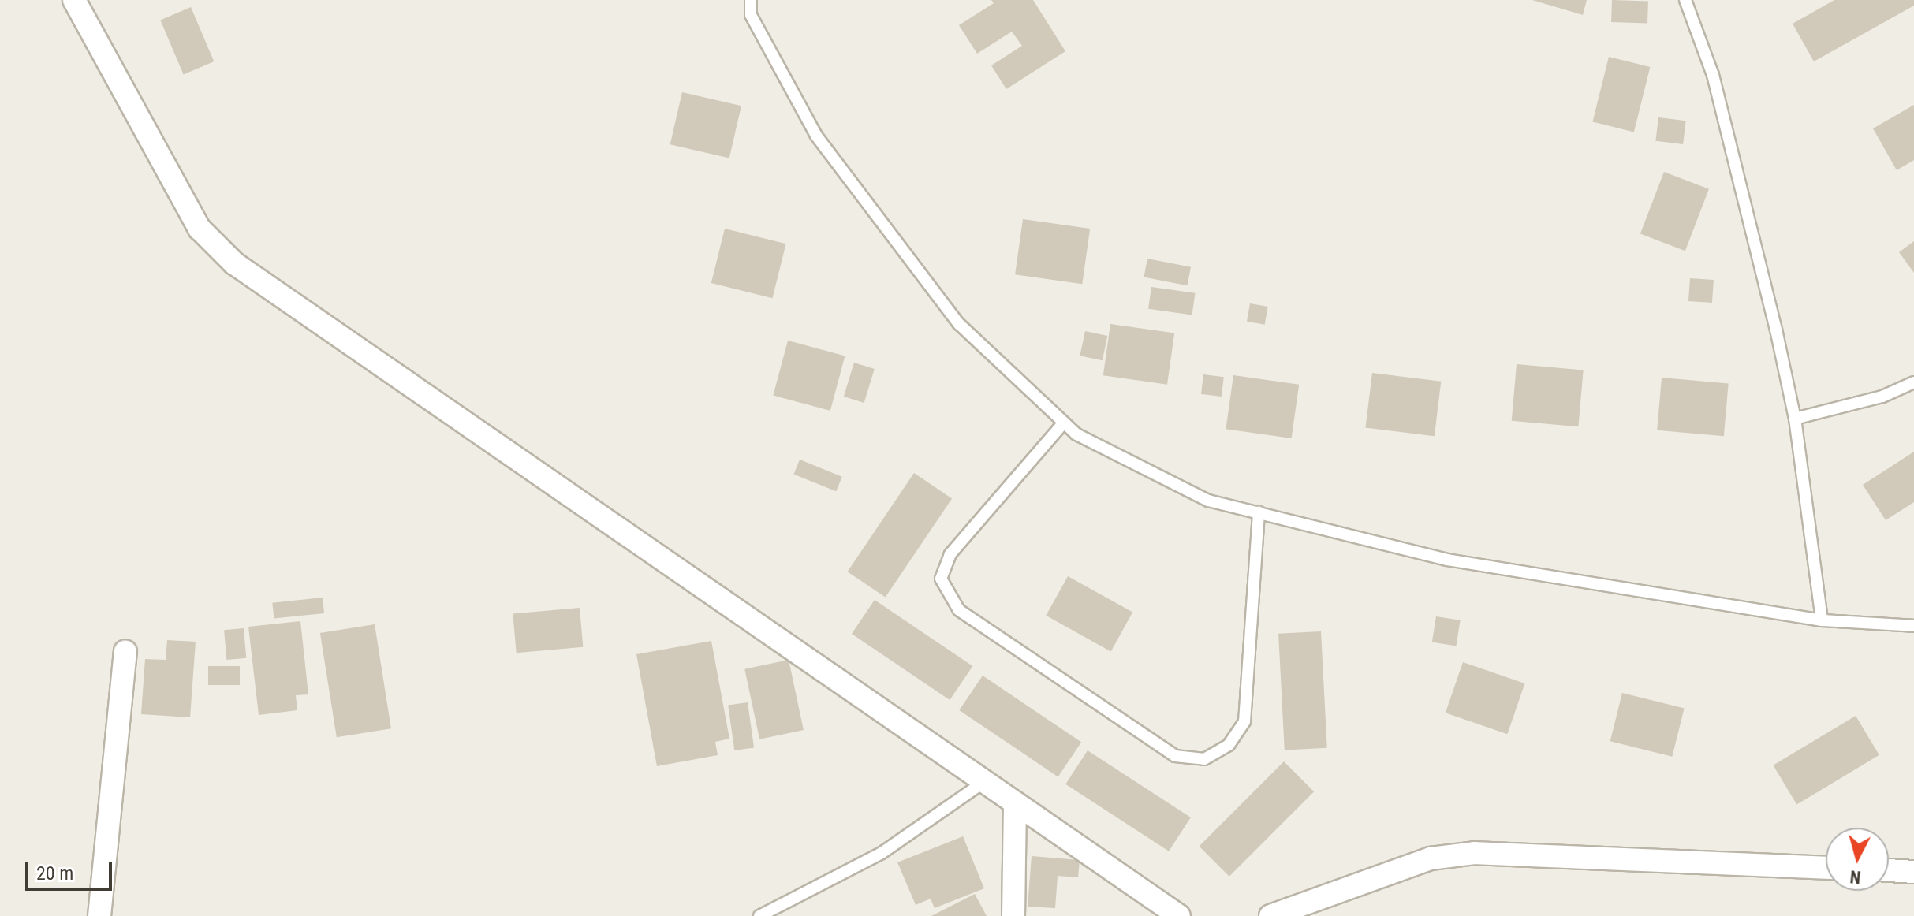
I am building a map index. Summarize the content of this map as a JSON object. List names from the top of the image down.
{
  "scale_bar": "20 m",
  "north": "bottom"
}
